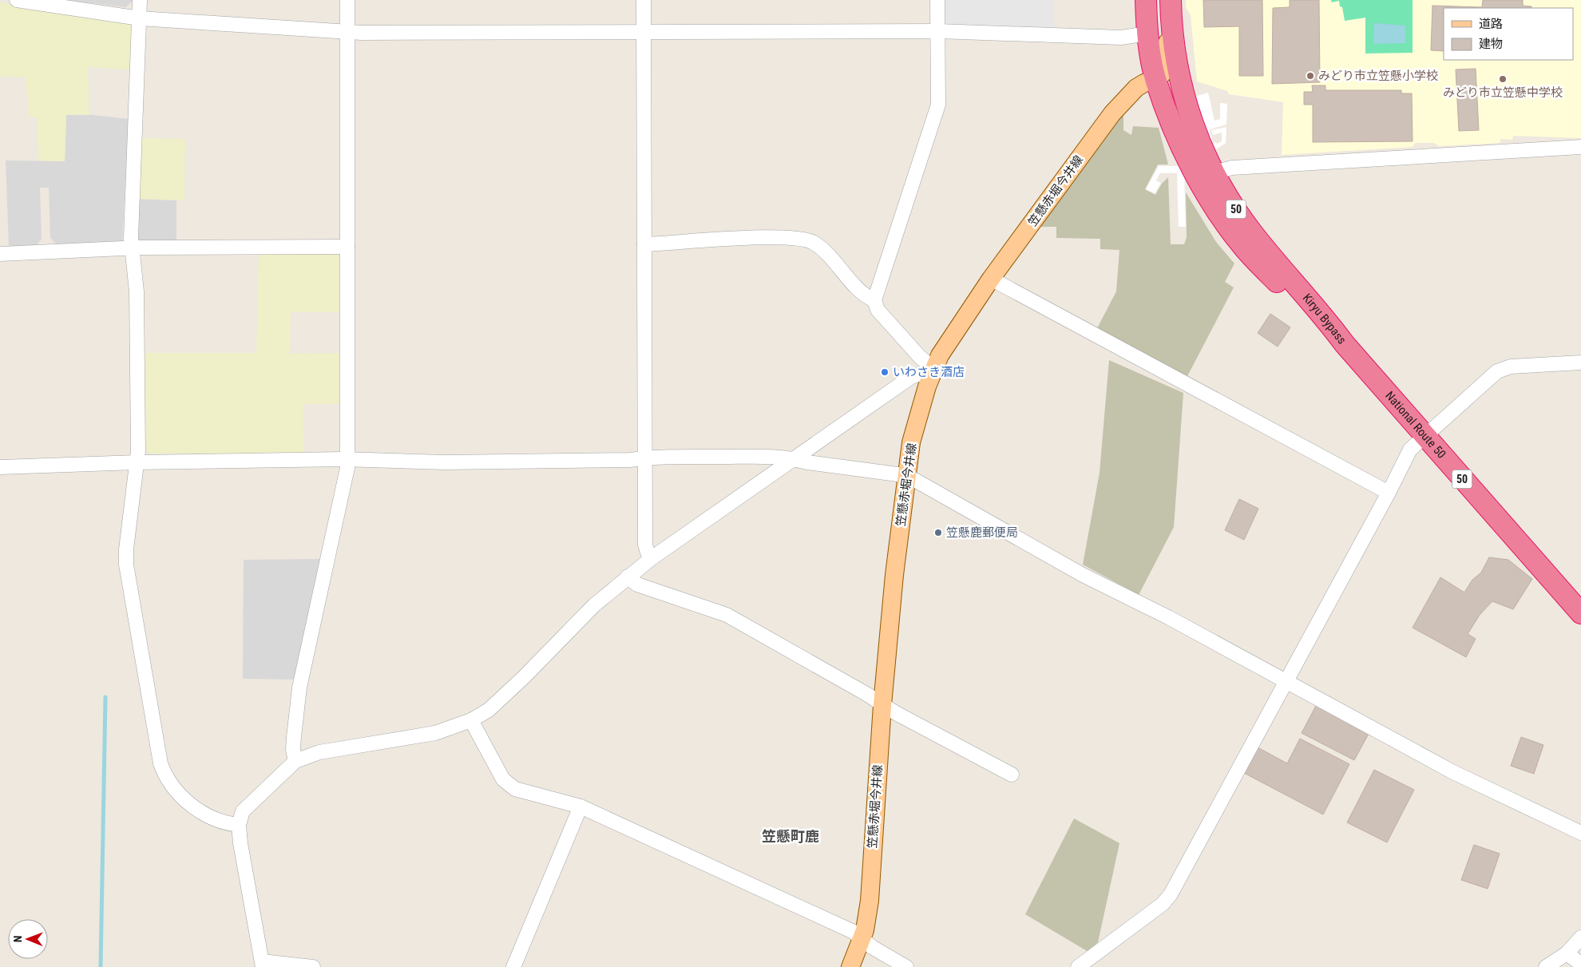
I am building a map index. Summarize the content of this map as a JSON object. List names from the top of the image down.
{
  "streets": {
    "highway": ["50", "Kiryu Bypass", "National Route 50"],
    "main road": ["笠懸赤堀今井線"]
  },
  "crossings": [
    ["笠懸赤堀今井線", "50"],
    ["笠懸赤堀今井線", "Kiryu Bypass"],
    ["50", "Kiryu Bypass"],
    ["Kiryu Bypass", "National Route 50"]
  ],
  "districts": ["笠懸町鹿"],
  "places": [
    "みどり市立笠懸小学校",
    "みどり市立笠懸中学校",
    "いわさき酒店",
    "笠懸鹿郵便局"
  ],
  "legend": ["道路", "建物"],
  "north": "left"
}
